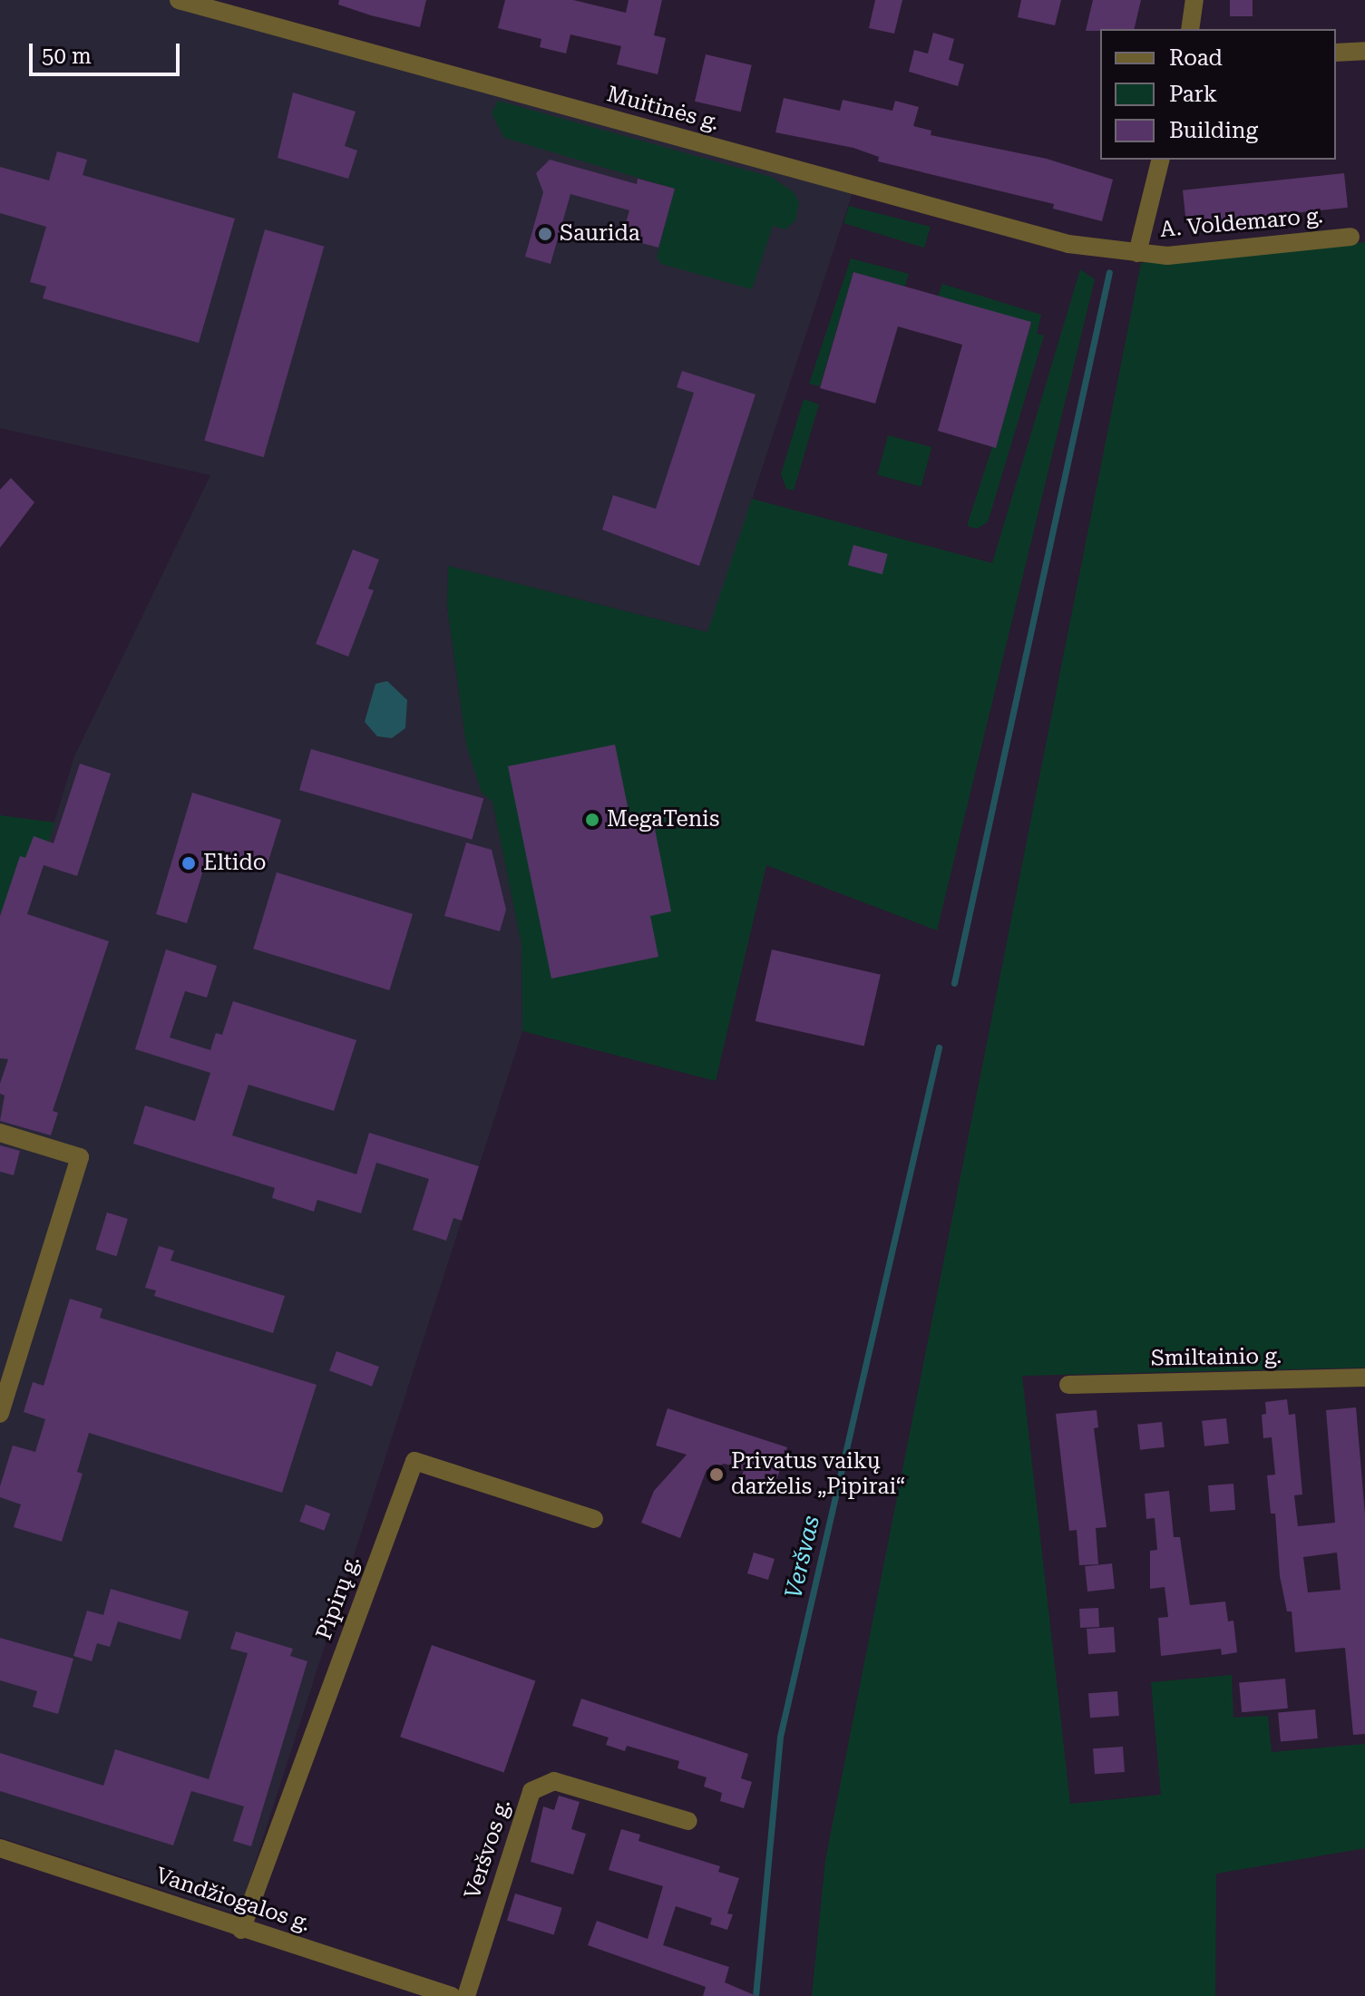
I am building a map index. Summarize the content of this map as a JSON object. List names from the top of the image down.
{
  "streets": {
    "street": [
      "Muitinės g.",
      "A. Voldemaro g.",
      "Smiltainio g.",
      "Pipirų g.",
      "Veršvos g.",
      "Vandžiogalos g."
    ]
  },
  "crossings": [
    ["Muitinės g.", "A. Voldemaro g."],
    ["Pipirų g.", "Vandžiogalos g."]
  ],
  "water": ["Veršvas"],
  "places": [
    "Saurida",
    "MegaTenis",
    "Eltido",
    "Privatus vaikų darželis „Pipirai“"
  ],
  "legend": ["Road", "Park", "Building"],
  "scale_bar": "50 m"
}
